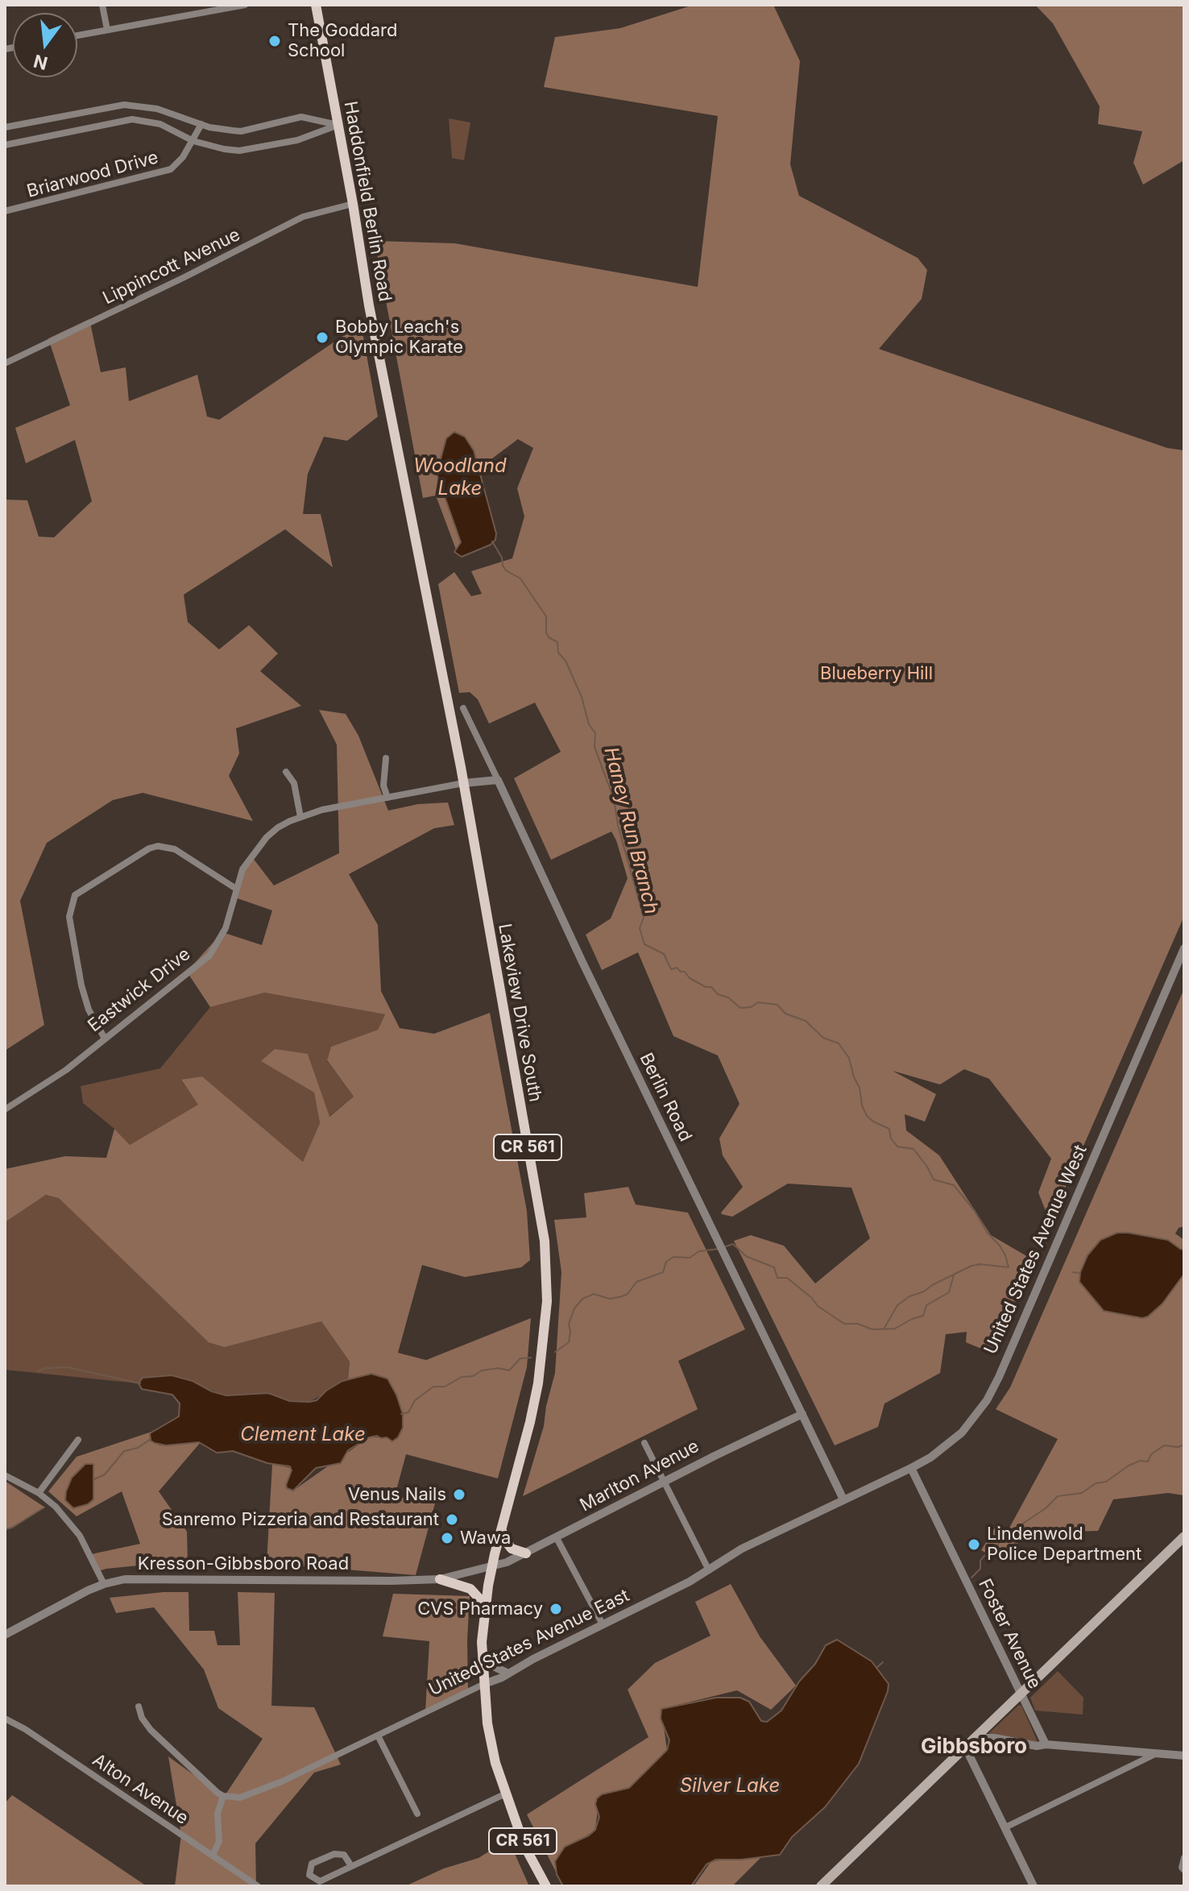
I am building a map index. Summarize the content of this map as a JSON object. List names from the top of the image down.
{
  "streets": {
    "main road": ["Haddonfield Berlin Road", "Lakeview Drive South", "CR 561"],
    "street": [
      "Briarwood Drive",
      "Lippincott Avenue",
      "Eastwick Drive",
      "Berlin Road",
      "United States Avenue West",
      "Marlton Avenue",
      "Kresson-Gibbsboro Road",
      "Foster Avenue",
      "United States Avenue East",
      "Alton Avenue"
    ]
  },
  "crossings": [
    ["Haddonfield Berlin Road", "Lippincott Avenue"],
    ["Haddonfield Berlin Road", "Eastwick Drive"],
    ["Haddonfield Berlin Road", "Lakeview Drive South"],
    ["Eastwick Drive", "Lakeview Drive South"],
    ["Eastwick Drive", "Berlin Road"],
    ["Lakeview Drive South", "Marlton Avenue"],
    ["Lakeview Drive South", "Kresson-Gibbsboro Road"],
    ["Lakeview Drive South", "United States Avenue East"],
    ["Berlin Road", "United States Avenue West"],
    ["Berlin Road", "Marlton Avenue"],
    ["Berlin Road", "United States Avenue East"],
    ["United States Avenue West", "Foster Avenue"],
    ["United States Avenue West", "United States Avenue East"],
    ["Marlton Avenue", "Kresson-Gibbsboro Road"]
  ],
  "districts": ["Gibbsboro"],
  "water": [
    "Woodland Lake",
    "Haney Run Branch",
    "Clement Lake",
    "Silver Lake"
  ],
  "parks": ["Blueberry Hill"],
  "places": [
    "The Goddard School",
    "Bobby Leach's Olympic Karate",
    "Venus Nails",
    "Sanremo Pizzeria and Restaurant",
    "Wawa",
    "Lindenwold Police Department",
    "CVS Pharmacy"
  ],
  "north": "bottom"
}
